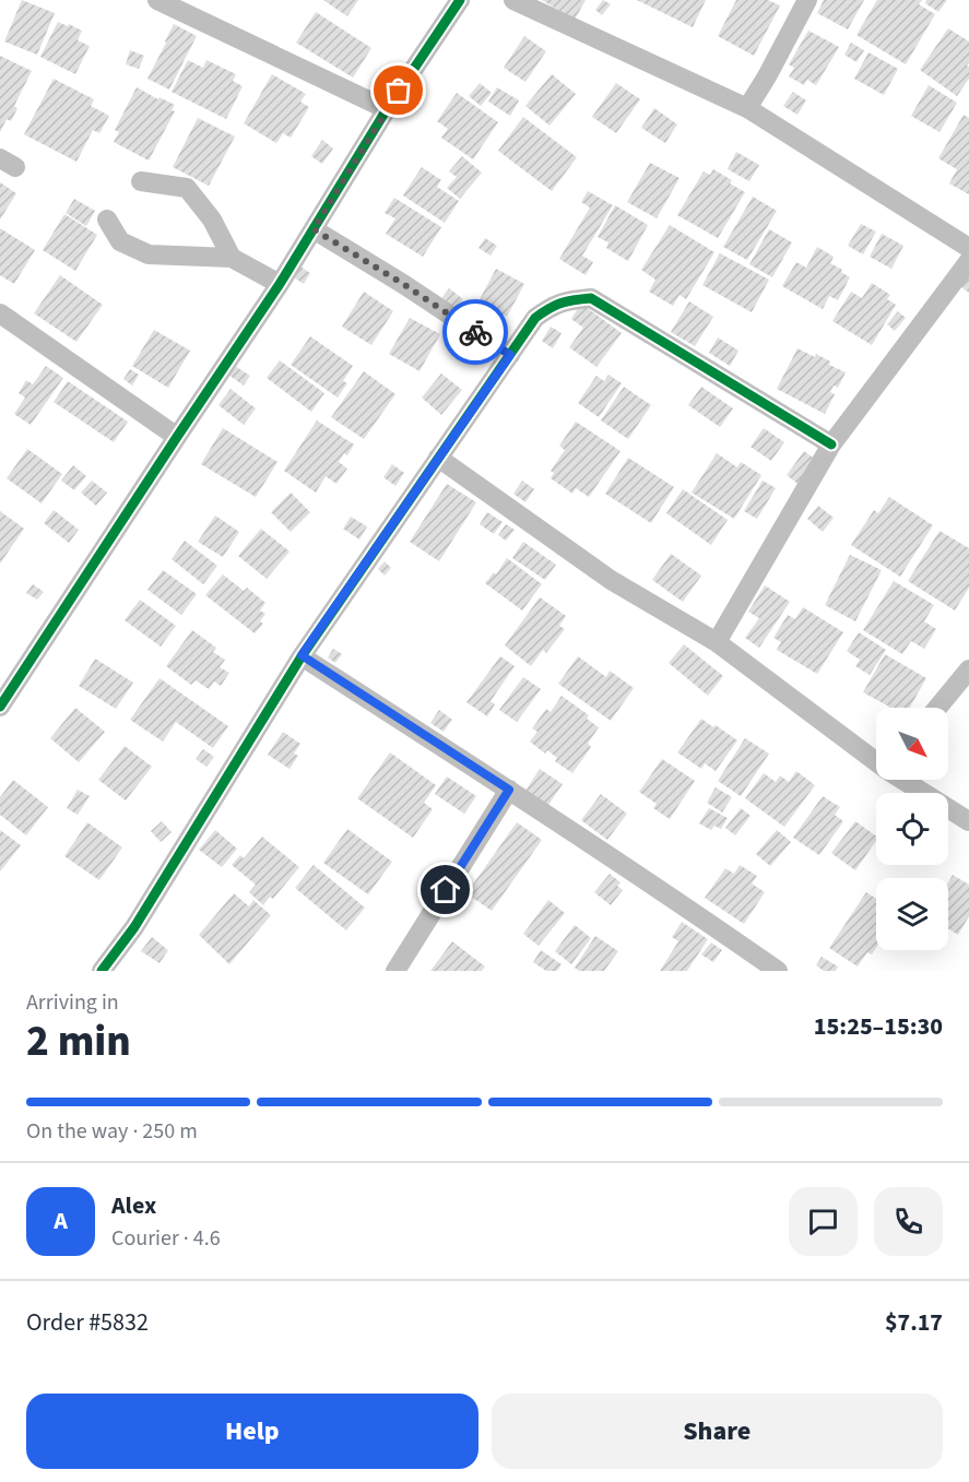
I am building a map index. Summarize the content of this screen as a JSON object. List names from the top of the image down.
{
  "north": "bottom right",
  "page": {
    "heading": ["2 min", "Arriving in", "15:25–15:30"],
    "panel": [
      "Alex",
      "Courier · 4.6",
      "Order #5832",
      "$7.17"
    ],
    "bar": "On the way · 250 m",
    "round": "A",
    "buttons": ["Help", "Share"]
  }
}
